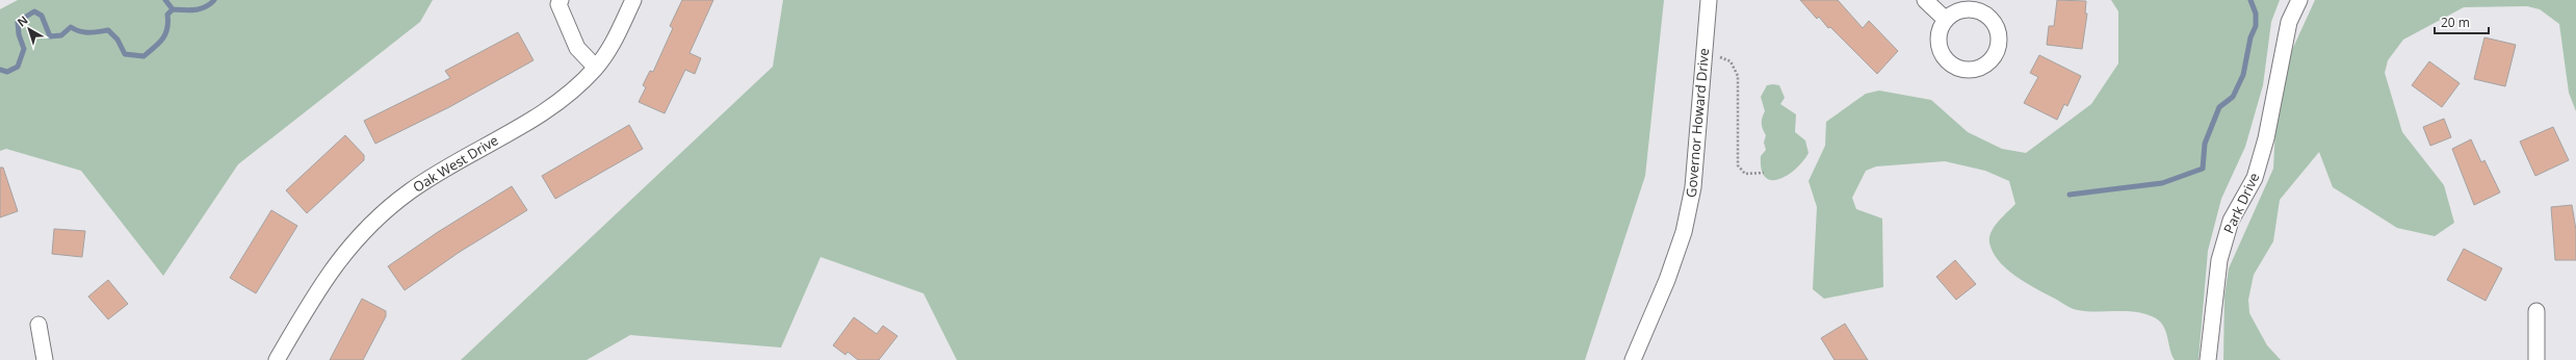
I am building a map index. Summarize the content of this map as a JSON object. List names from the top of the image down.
{
  "streets": {
    "street": ["Governor Howard Drive", "Oak West Drive", "Park Drive"]
  },
  "scale_bar": "20 m",
  "north": "top left"
}
